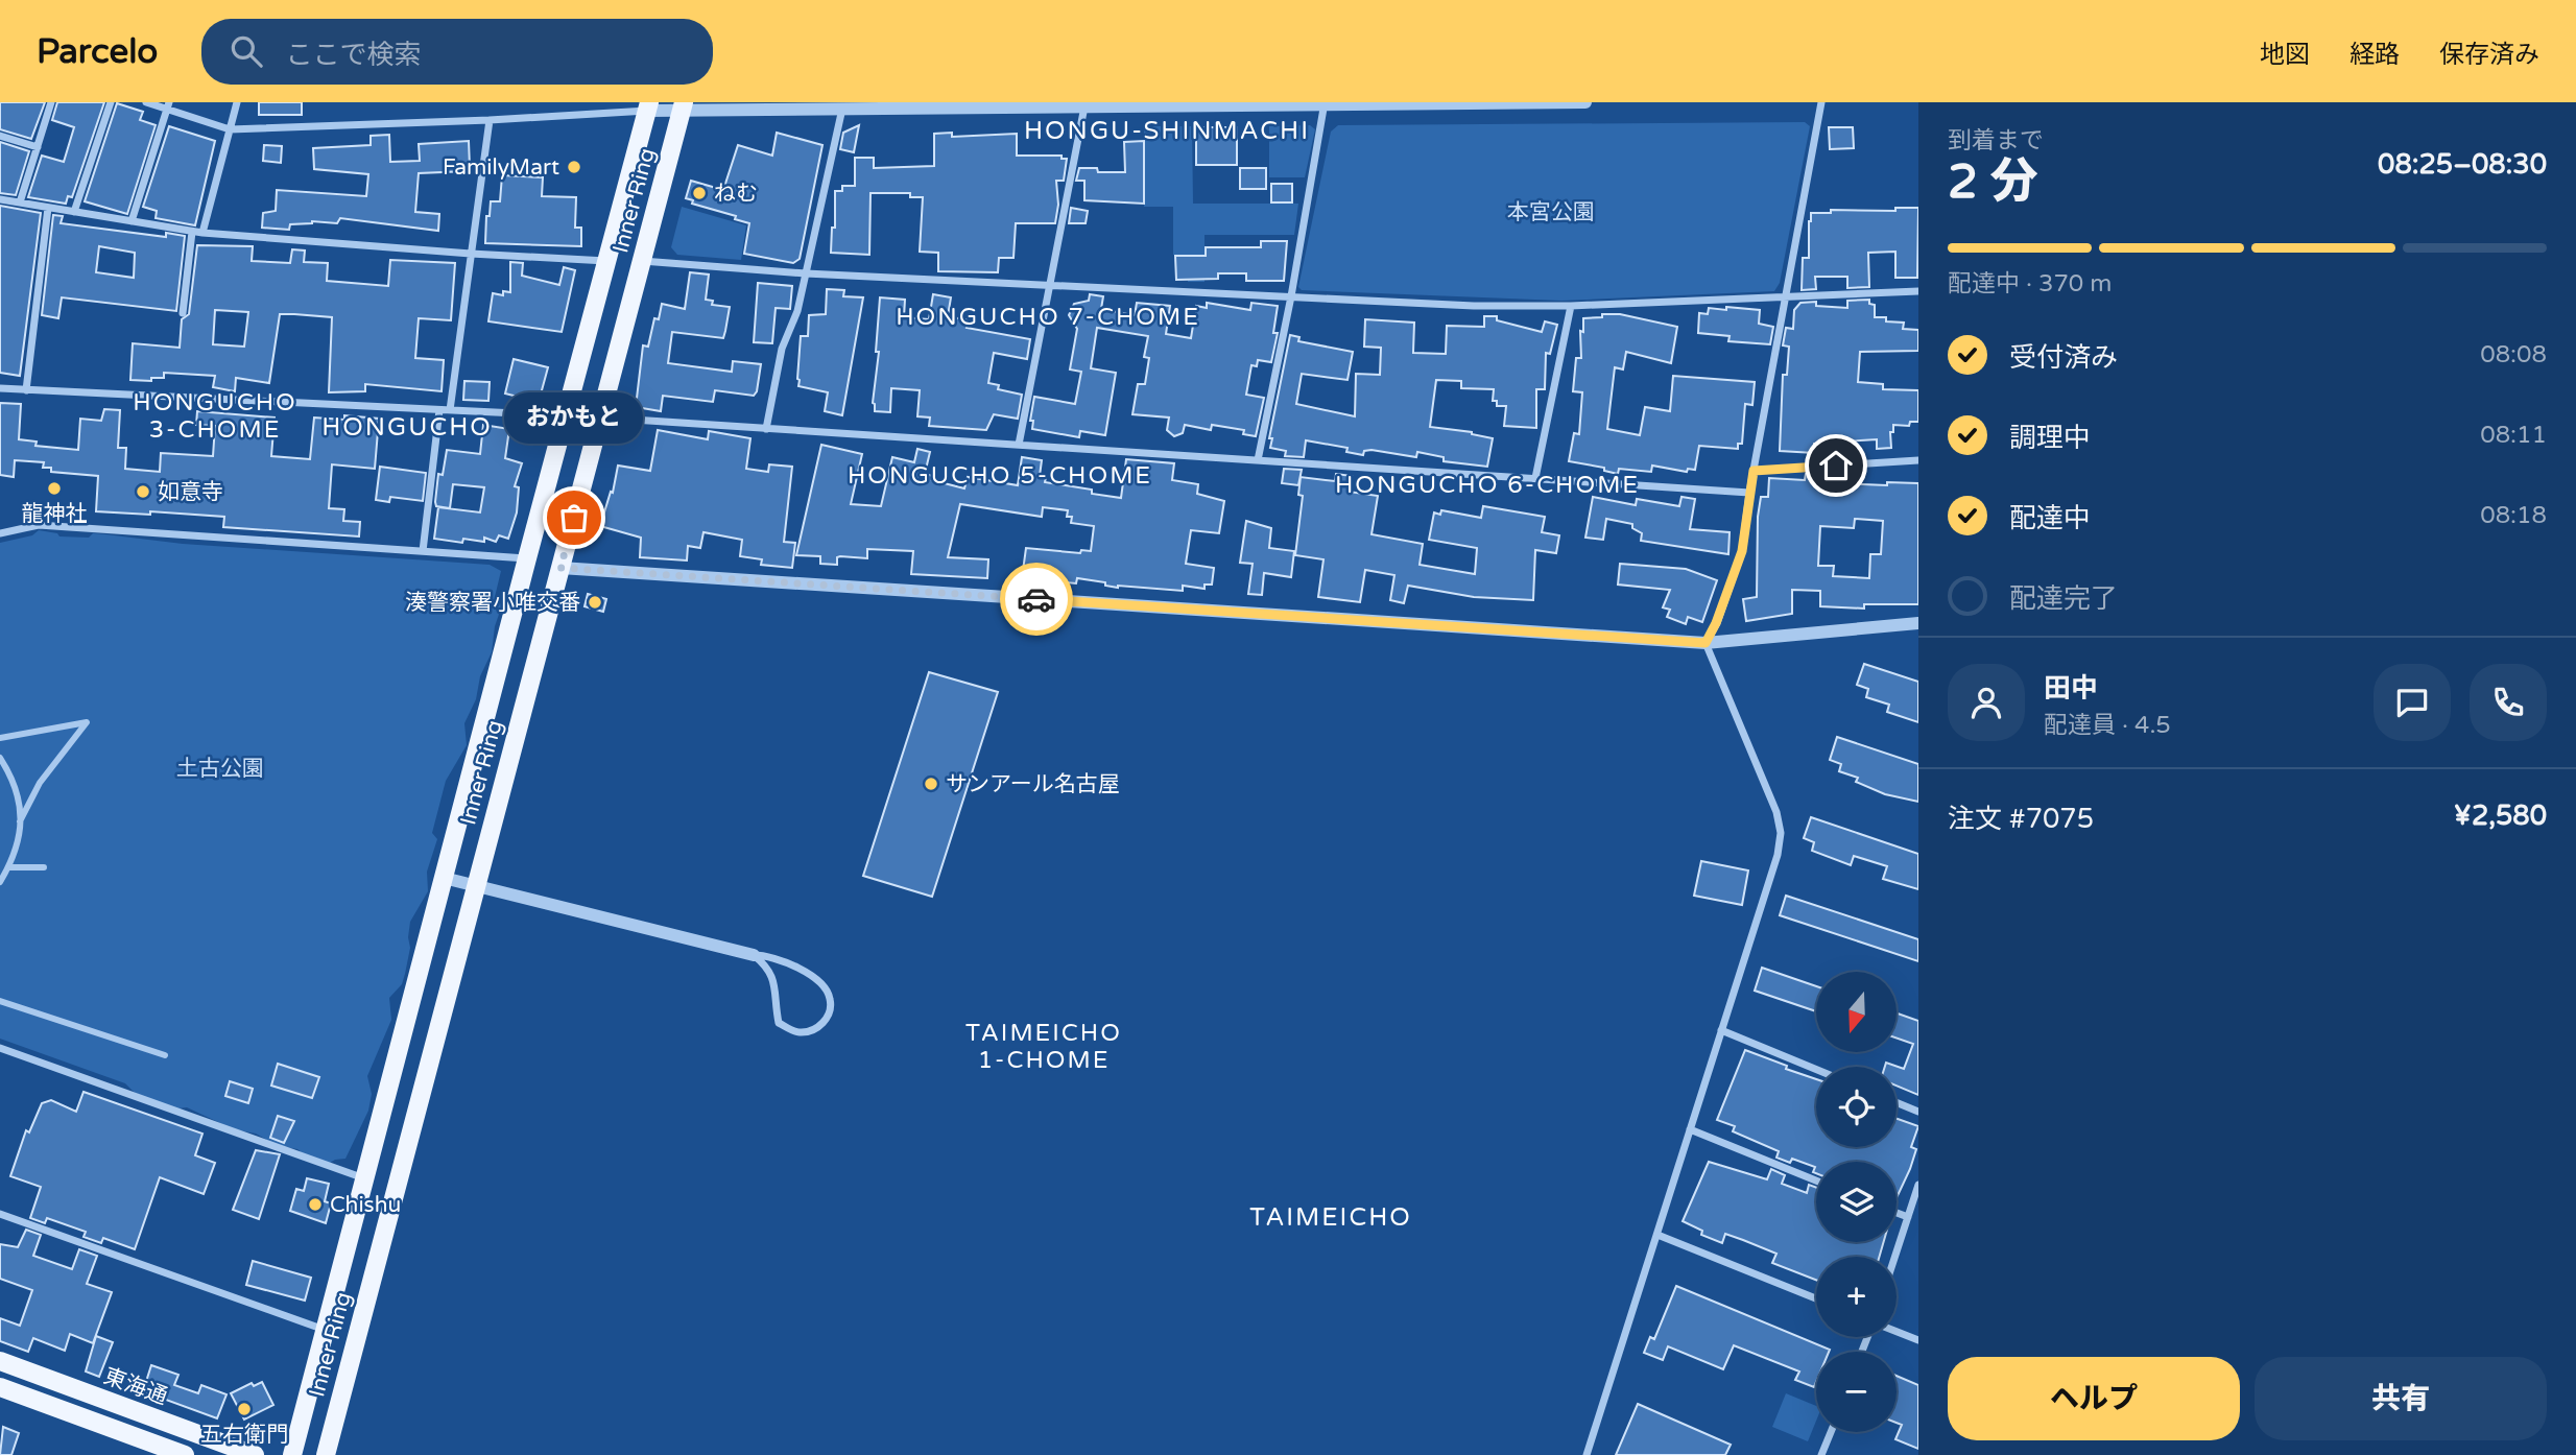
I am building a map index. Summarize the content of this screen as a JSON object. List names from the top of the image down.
{
  "streets": {
    "main road": ["Inner Ring", "東海通"]
  },
  "districts": [
    "HONGU-SHINMACHI",
    "HONGUCHO 7-CHOME",
    "HONGUCHO 3-CHOME",
    "HONGUCHO",
    "HONGUCHO 5-CHOME",
    "HONGUCHO 6-CHOME",
    "TAIMEICHO 1-CHOME",
    "TAIMEICHO"
  ],
  "parks": ["本宮公園", "土古公園"],
  "places": [
    "FamilyMart",
    "ねむ",
    "龍神社",
    "如意寺",
    "おかもと",
    "湊警察署小唯交番",
    "サンアール名古屋",
    "Chishu",
    "五右衛門"
  ],
  "north": "bottom",
  "page": {
    "header": "Parcelo",
    "search": "ここで検索",
    "nav": ["地図", "経路", "保存済み"],
    "heading": ["2 分", "到着まで", "08:25–08:30"],
    "panel": [
      "田中",
      "配達員 · 4.5",
      "注文 #7075",
      "¥2,580"
    ],
    "bar": "配達中 · 370 m",
    "list": [
      ["受付済み", "08:08"],
      ["調理中", "08:11"],
      ["配達中", "08:18"],
      "配達完了"
    ],
    "bubble": "おかもと",
    "map_buttons": ["+", "−"],
    "buttons": ["ヘルプ", "共有"]
  }
}
